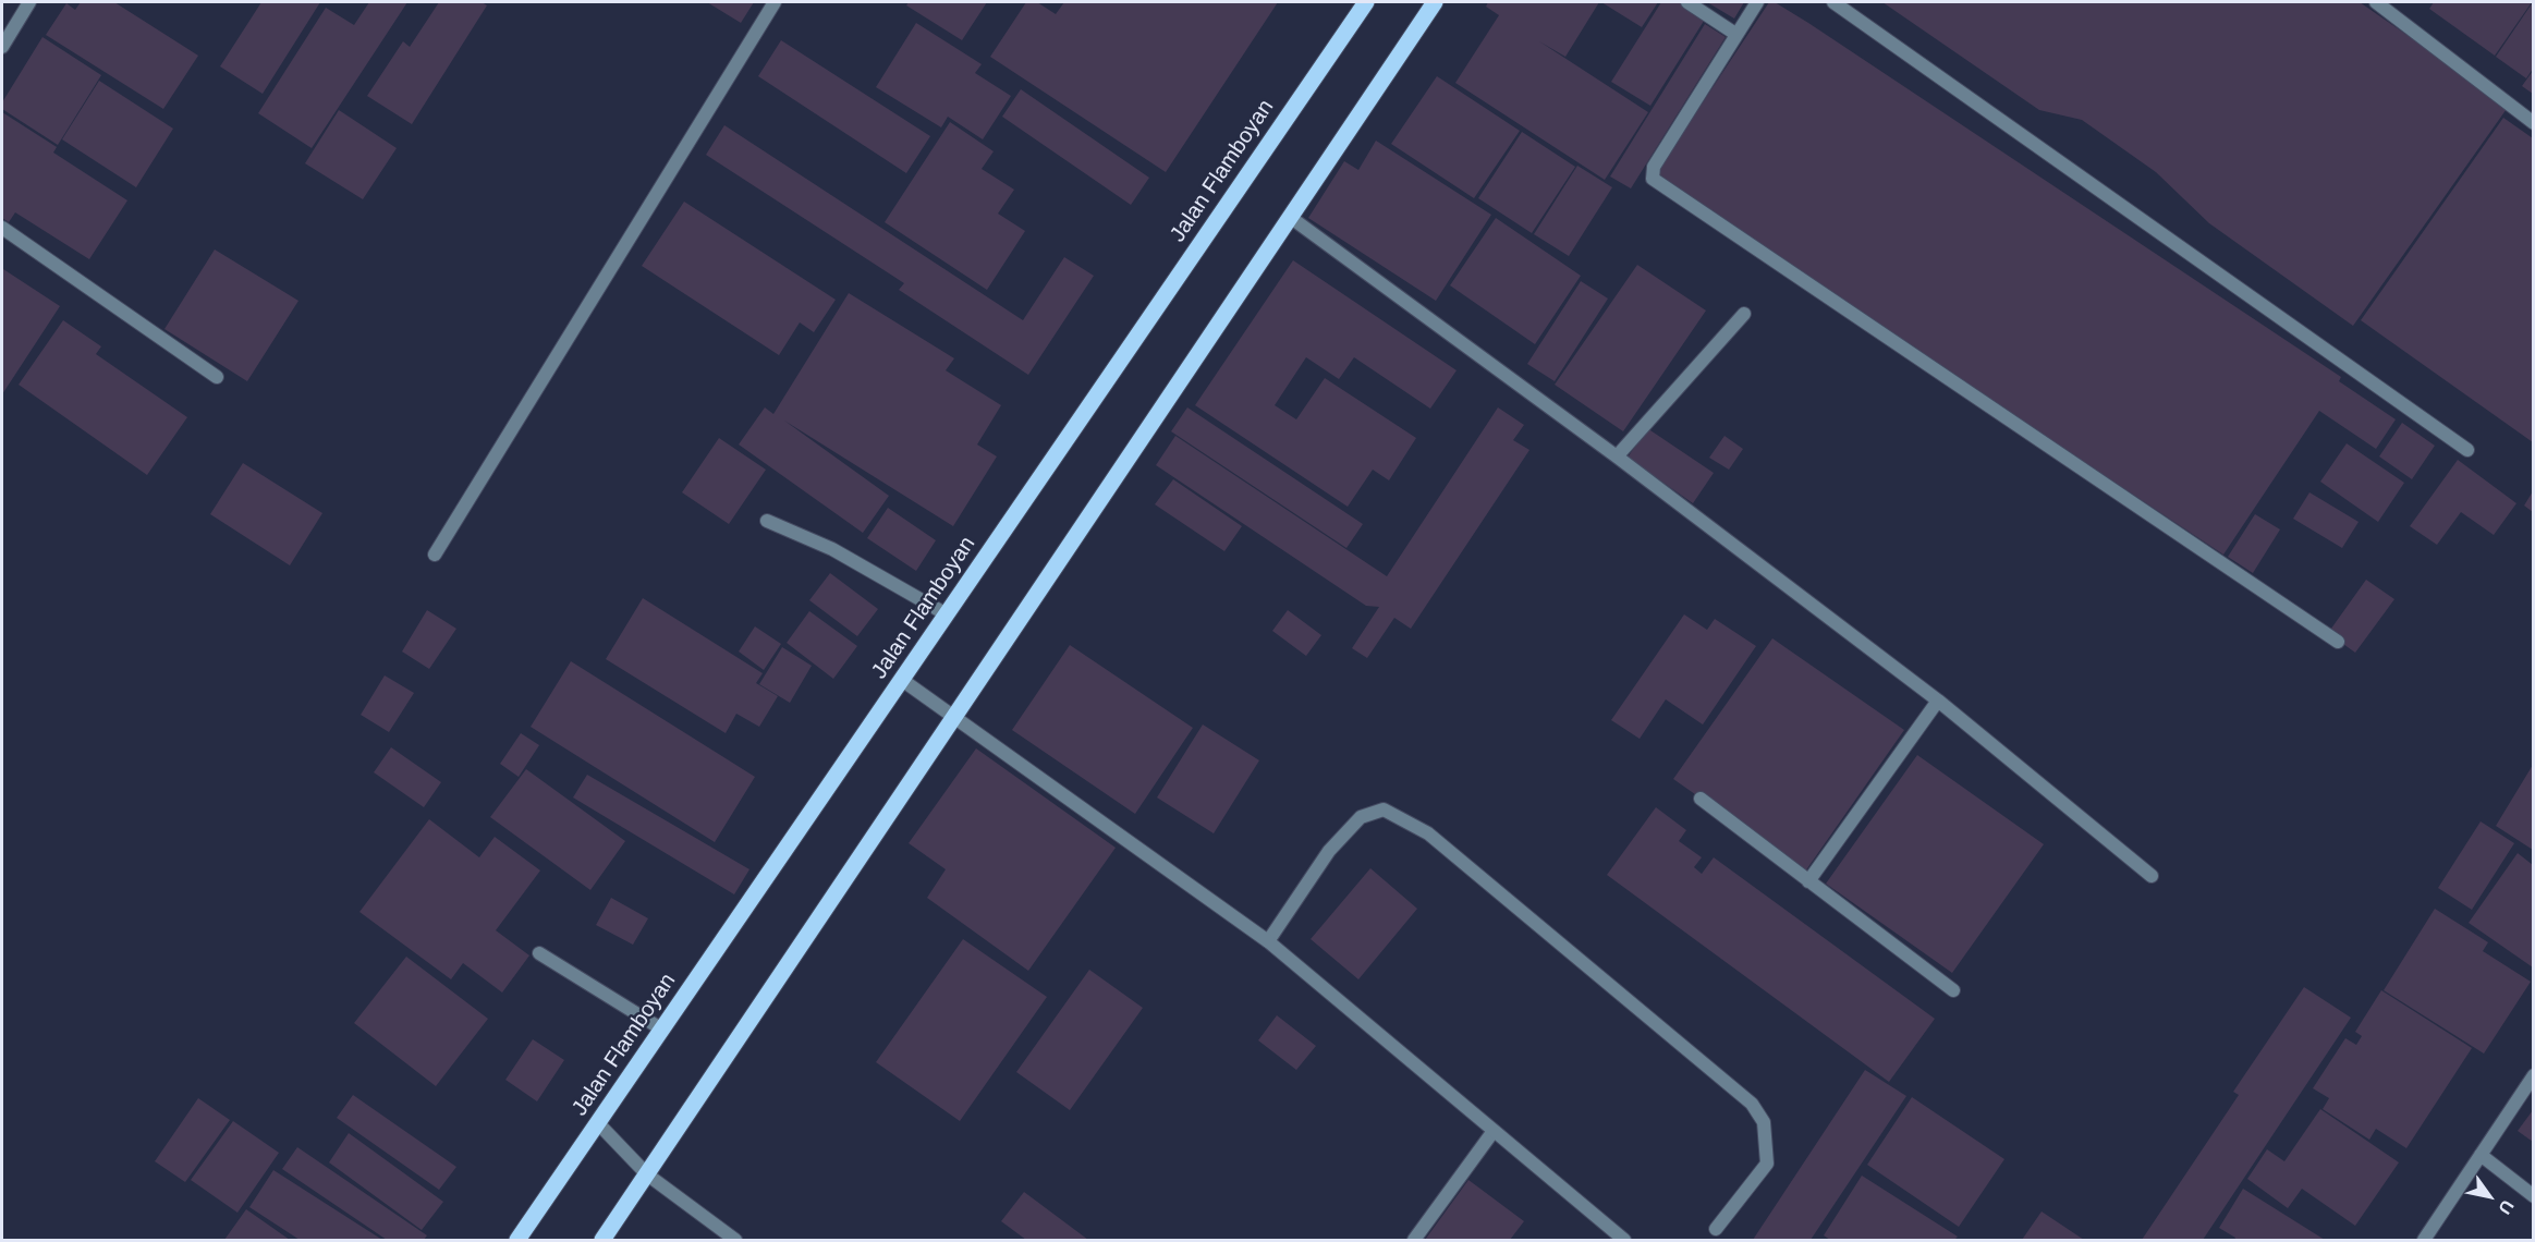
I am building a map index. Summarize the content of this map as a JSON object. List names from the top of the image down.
{
  "streets": {
    "main road": ["Jalan Flamboyan"]
  },
  "north": "bottom right"
}
